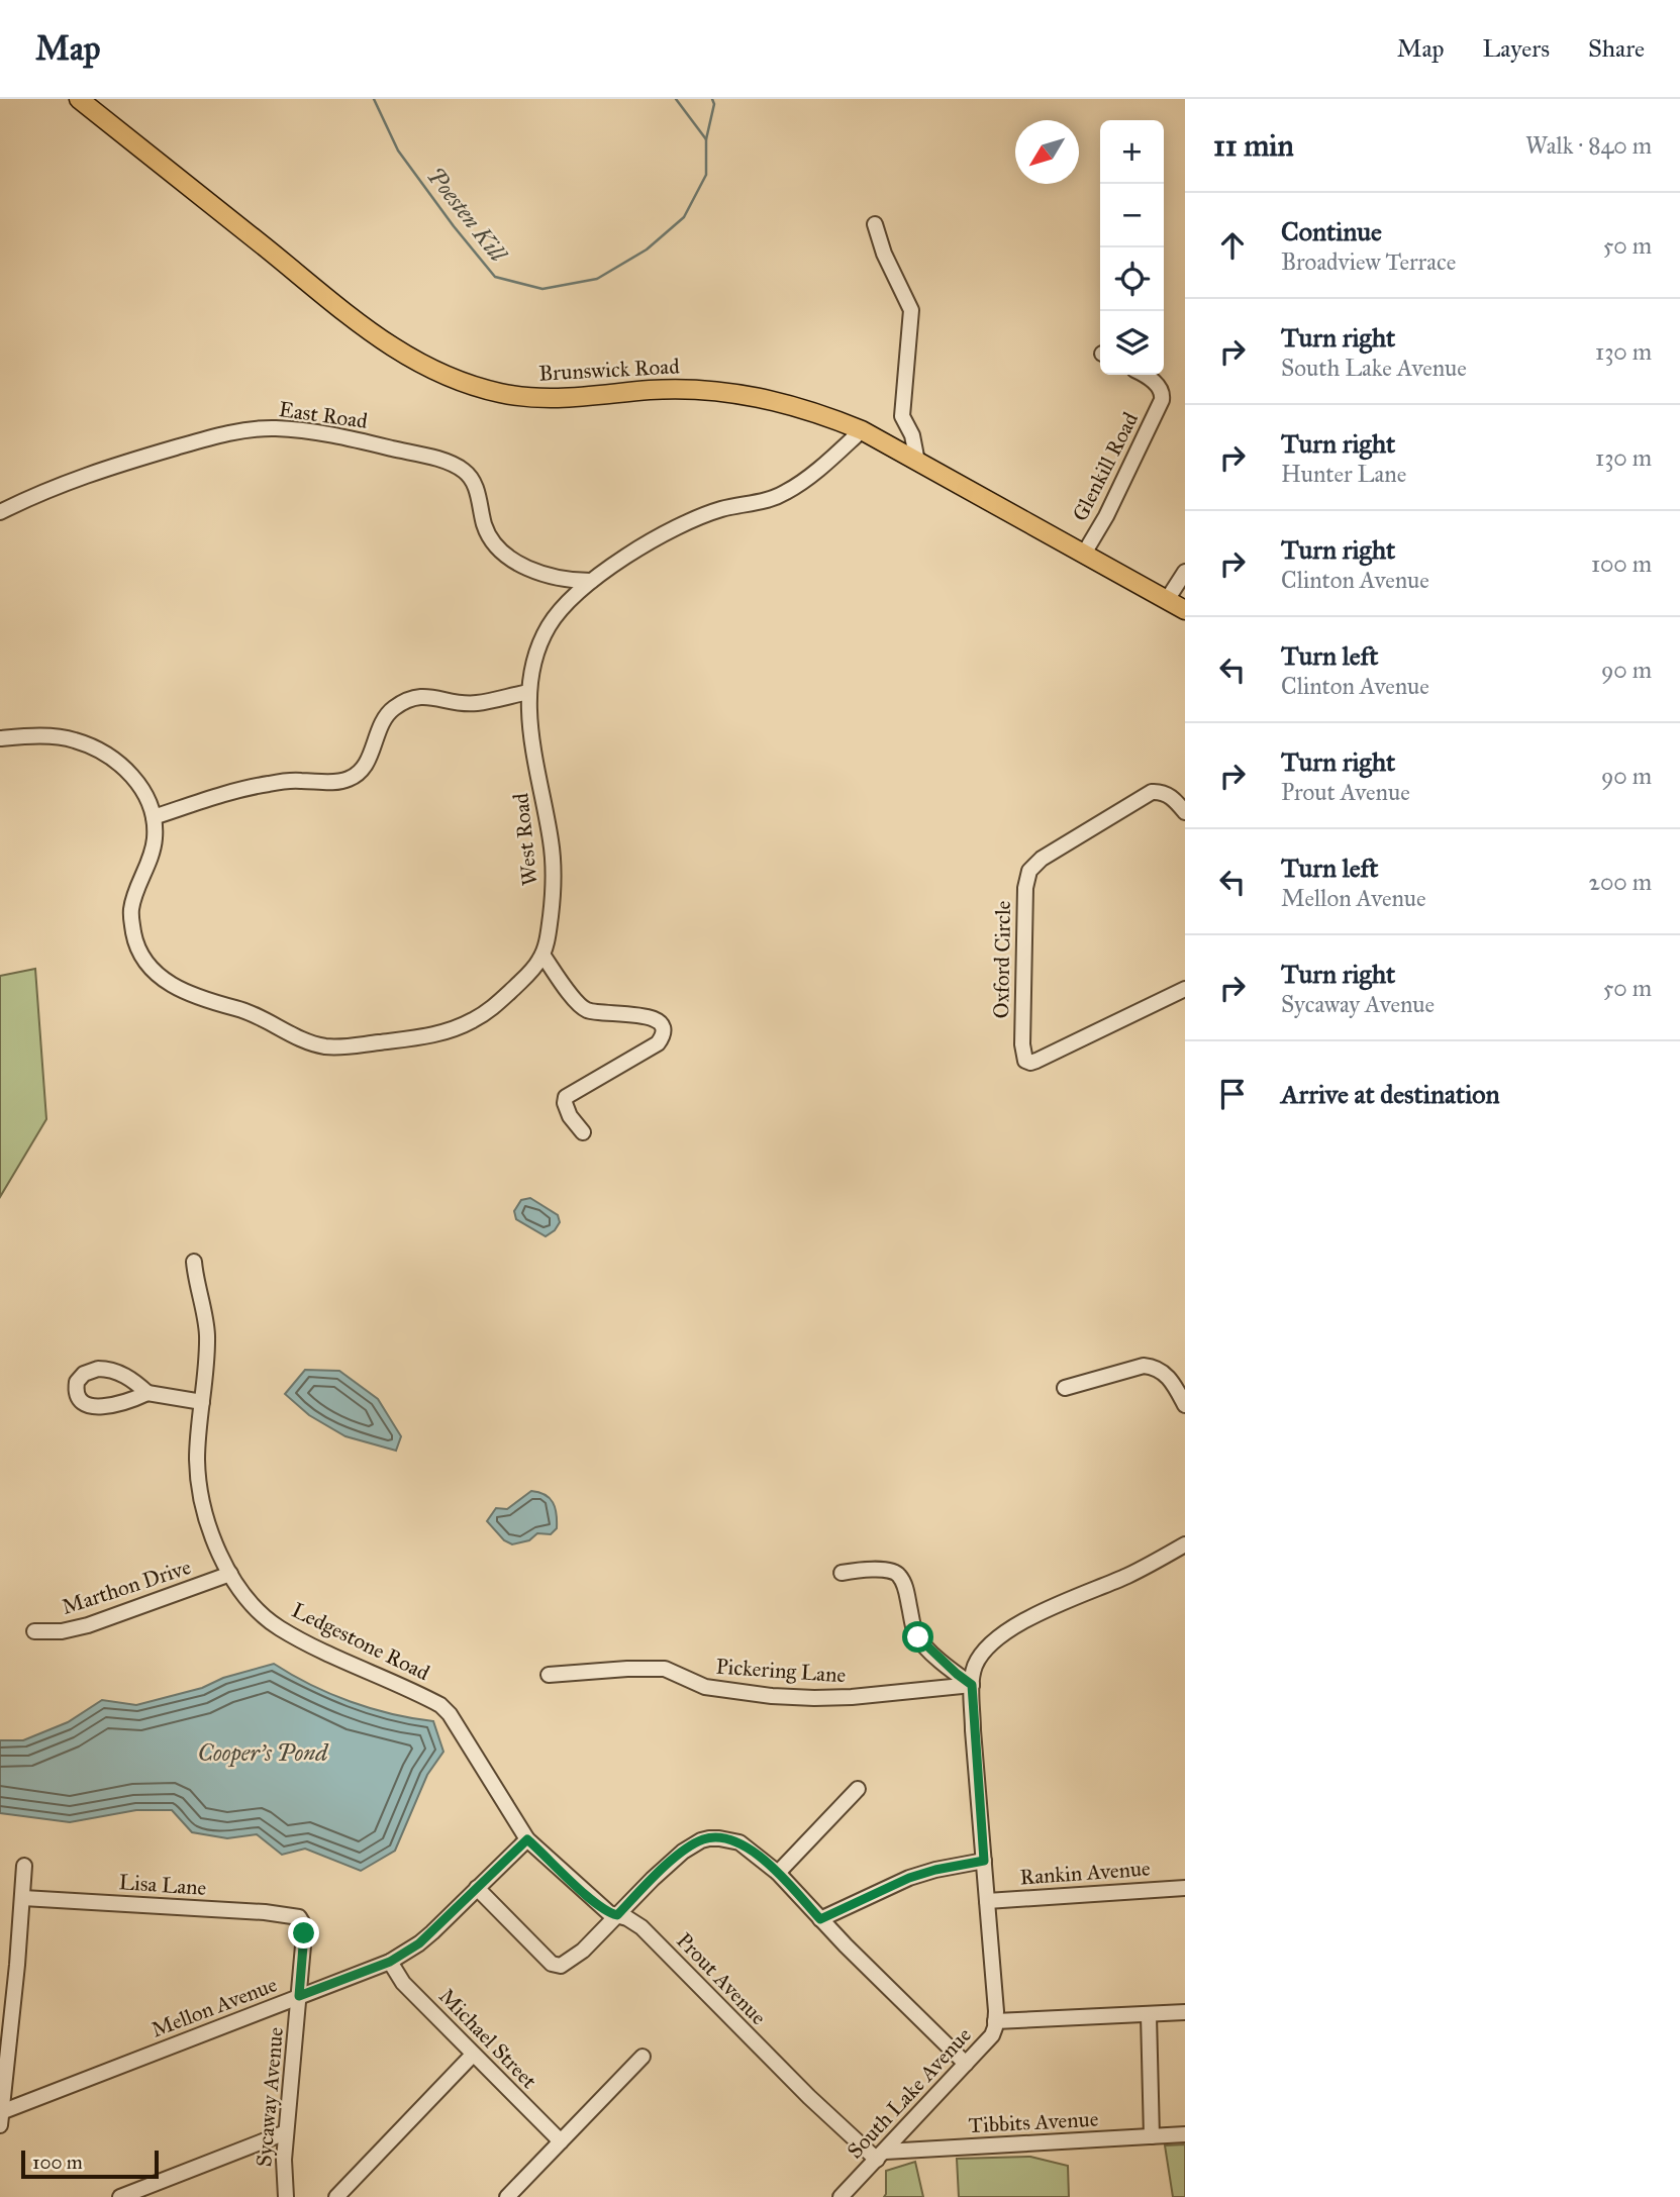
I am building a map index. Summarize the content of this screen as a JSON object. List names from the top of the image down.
{
  "streets": {
    "main road": ["Brunswick Road"],
    "street": [
      "East Road",
      "Glenkill Road",
      "West Road",
      "Oxford Circle",
      "Marthon Drive",
      "Ledgestone Road",
      "Pickering Lane",
      "Rankin Avenue",
      "Lisa Lane",
      "Prout Avenue",
      "Mellon Avenue",
      "Michael Street",
      "South Lake Avenue",
      "Sycaway Avenue",
      "Tibbits Avenue"
    ]
  },
  "crossings": [
    ["Brunswick Road", "Glenkill Road"],
    ["Brunswick Road", "West Road"],
    ["East Road", "West Road"],
    ["Marthon Drive", "Ledgestone Road"],
    ["Ledgestone Road", "Prout Avenue"],
    ["Ledgestone Road", "Mellon Avenue"],
    ["Pickering Lane", "South Lake Avenue"],
    ["Rankin Avenue", "South Lake Avenue"],
    ["Lisa Lane", "Sycaway Avenue"],
    ["Prout Avenue", "Mellon Avenue"],
    ["Prout Avenue", "South Lake Avenue"],
    ["Prout Avenue", "Tibbits Avenue"],
    ["Mellon Avenue", "Michael Street"],
    ["Mellon Avenue", "Sycaway Avenue"],
    ["South Lake Avenue", "Tibbits Avenue"]
  ],
  "water": ["Poesten Kill", "Cooper's Pond"],
  "scale_bar": "100 m",
  "north": "bottom left",
  "page": {
    "header": "Map",
    "nav": ["Map", "Layers", "Share"],
    "heading": ["11 min", "Walk · 840 m"],
    "map_buttons": ["+", "−"],
    "list": [
      ["Continue", "Broadview Terrace", "50 m"],
      ["Turn right", "South Lake Avenue", "130 m"],
      ["Turn right", "Hunter Lane", "130 m"],
      ["Turn right", "Clinton Avenue", "100 m"],
      ["Turn left", "Clinton Avenue", "90 m"],
      ["Turn right", "Prout Avenue", "90 m"],
      ["Turn left", "Mellon Avenue", "200 m"],
      ["Turn right", "Sycaway Avenue", "50 m"],
      "Arrive at destination"
    ],
    "scale": "100 m"
  }
}
